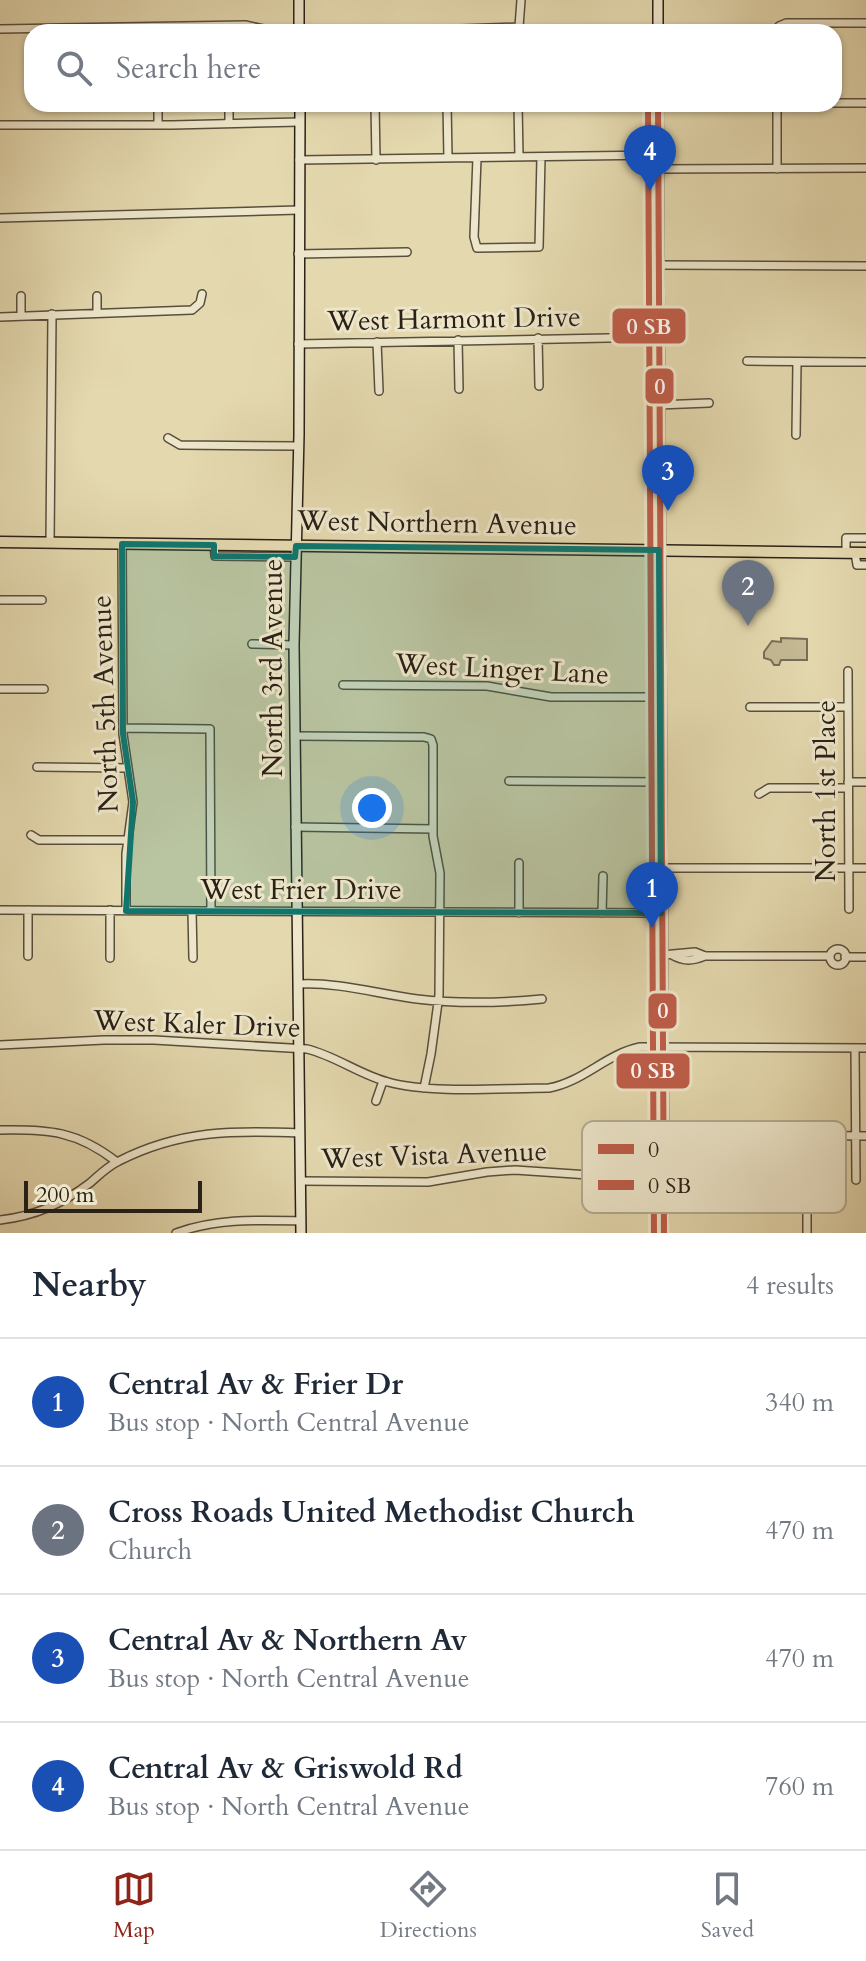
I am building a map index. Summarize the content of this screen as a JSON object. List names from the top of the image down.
{
  "streets": {
    "main road": ["West Northern Avenue", "North 3rd Avenue"],
    "street": [
      "West Harmont Drive",
      "West Linger Lane",
      "North 5th Avenue",
      "North 1st Place",
      "West Frier Drive",
      "West Kaler Drive",
      "West Vista Avenue"
    ]
  },
  "crossings": [
    ["West Harmont Drive", "North 3rd Avenue"],
    ["West Northern Avenue", "North 3rd Avenue"],
    ["West Northern Avenue", "North 5th Avenue"],
    ["North 3rd Avenue", "West Frier Drive"],
    ["North 3rd Avenue", "West Kaler Drive"],
    ["North 3rd Avenue", "West Vista Avenue"],
    ["North 5th Avenue", "West Frier Drive"]
  ],
  "lines": ["transit line 0"],
  "legend": ["0", "0 SB"],
  "scale_bar": "200 m",
  "page": {
    "search": "Search here",
    "pins": [
      "4",
      "3",
      "2",
      "1"
    ],
    "scale": "200 m",
    "heading": ["Nearby", "4 results"],
    "list": [
      {
        "mark": "1",
        "name": "Central Av & Frier Dr",
        "note": "Bus stop · North Central Avenue",
        "value": "340 m"
      },
      {
        "mark": "2",
        "name": "Cross Roads United Methodist Church",
        "note": "Church",
        "value": "470 m"
      },
      {
        "mark": "3",
        "name": "Central Av & Northern Av",
        "note": "Bus stop · North Central Avenue",
        "value": "470 m"
      },
      {
        "mark": "4",
        "name": "Central Av & Griswold Rd",
        "note": "Bus stop · North Central Avenue",
        "value": "760 m"
      }
    ],
    "nav": ["Map", "Directions", "Saved"]
  }
}
